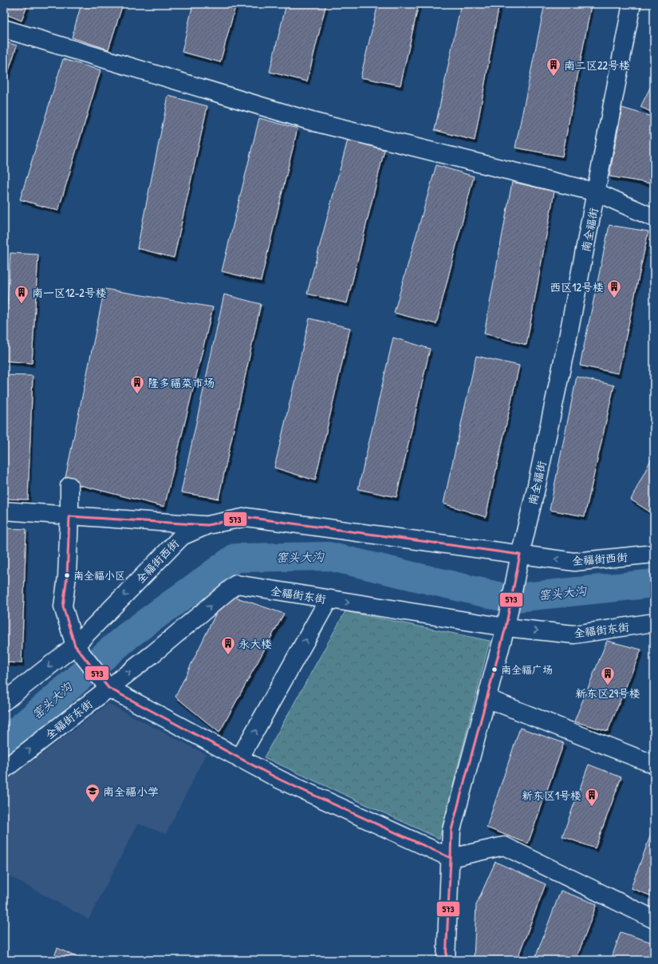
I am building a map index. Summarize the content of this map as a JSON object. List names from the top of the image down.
{
  "streets": {
    "street": ["南全福街", "全福街西街", "全福街东街"]
  },
  "crossings": [
    ["南全福街", "全福街西街"],
    ["南全福街", "全福街东街"]
  ],
  "one_way": ["全福街西街", "全福街东街"],
  "water": ["窑头大沟"],
  "places": {
    "building": [
      "南二区22号楼",
      "西区12号楼",
      "南一区12-2号楼",
      "隆多福菜市场",
      "永大楼",
      "新东区29号楼",
      "新东区1号楼"
    ],
    "other": ["南全福小区", "南全福广场"],
    "school or university": ["南全福小学"]
  },
  "lines": ["transit line 573"]
}
